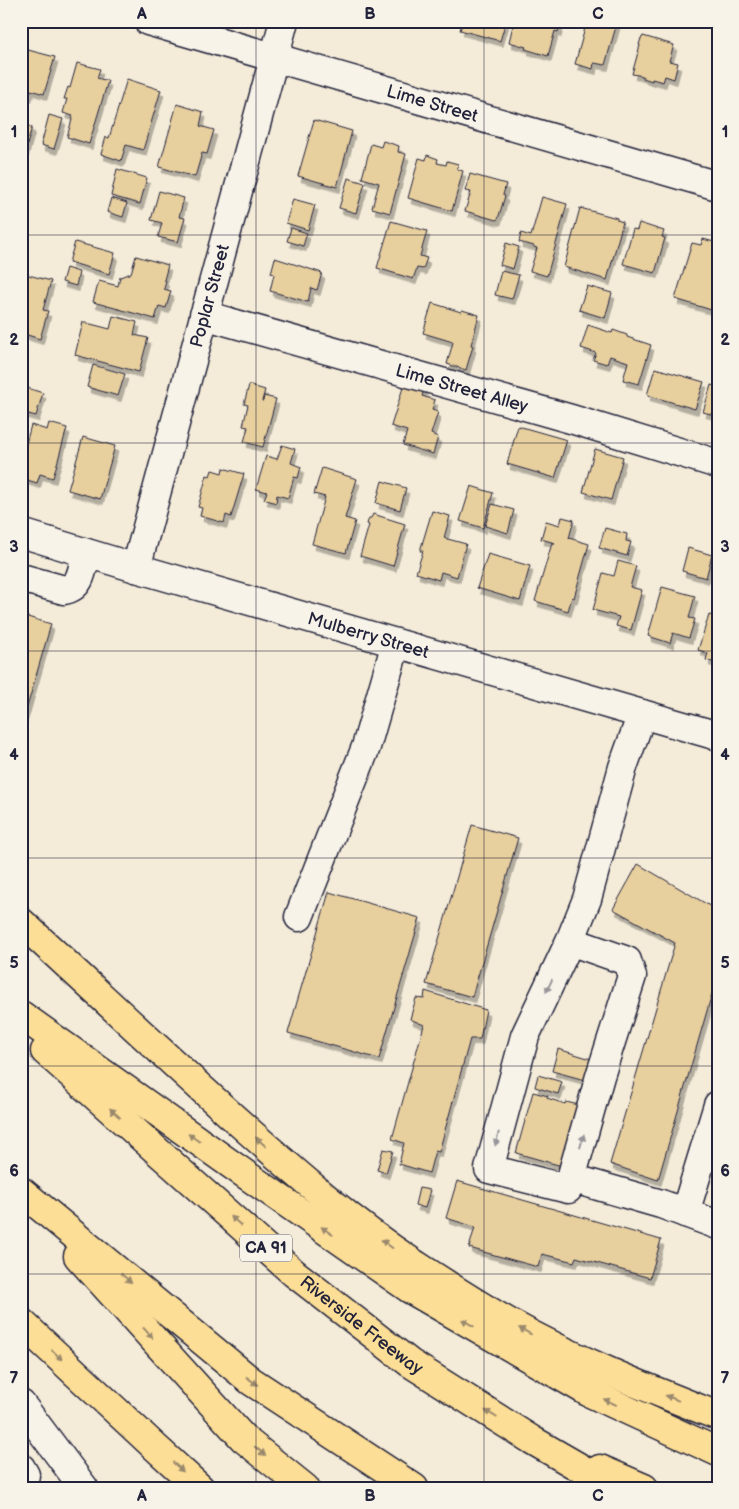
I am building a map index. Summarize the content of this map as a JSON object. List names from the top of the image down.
{
  "streets": {
    "highway": ["CA 91", "Riverside Freeway"],
    "street": [
      "Lime Street",
      "Poplar Street",
      "Lime Street Alley",
      "Mulberry Street"
    ]
  },
  "crossings": [
    ["Lime Street", "Poplar Street"],
    ["Poplar Street", "Lime Street Alley"],
    ["Poplar Street", "Mulberry Street"]
  ],
  "grid": {
    "columns": ["A", "B", "C"],
    "rows": [
      "1",
      "2",
      "3",
      "4",
      "5",
      "6",
      "7"
    ]
  }
}
